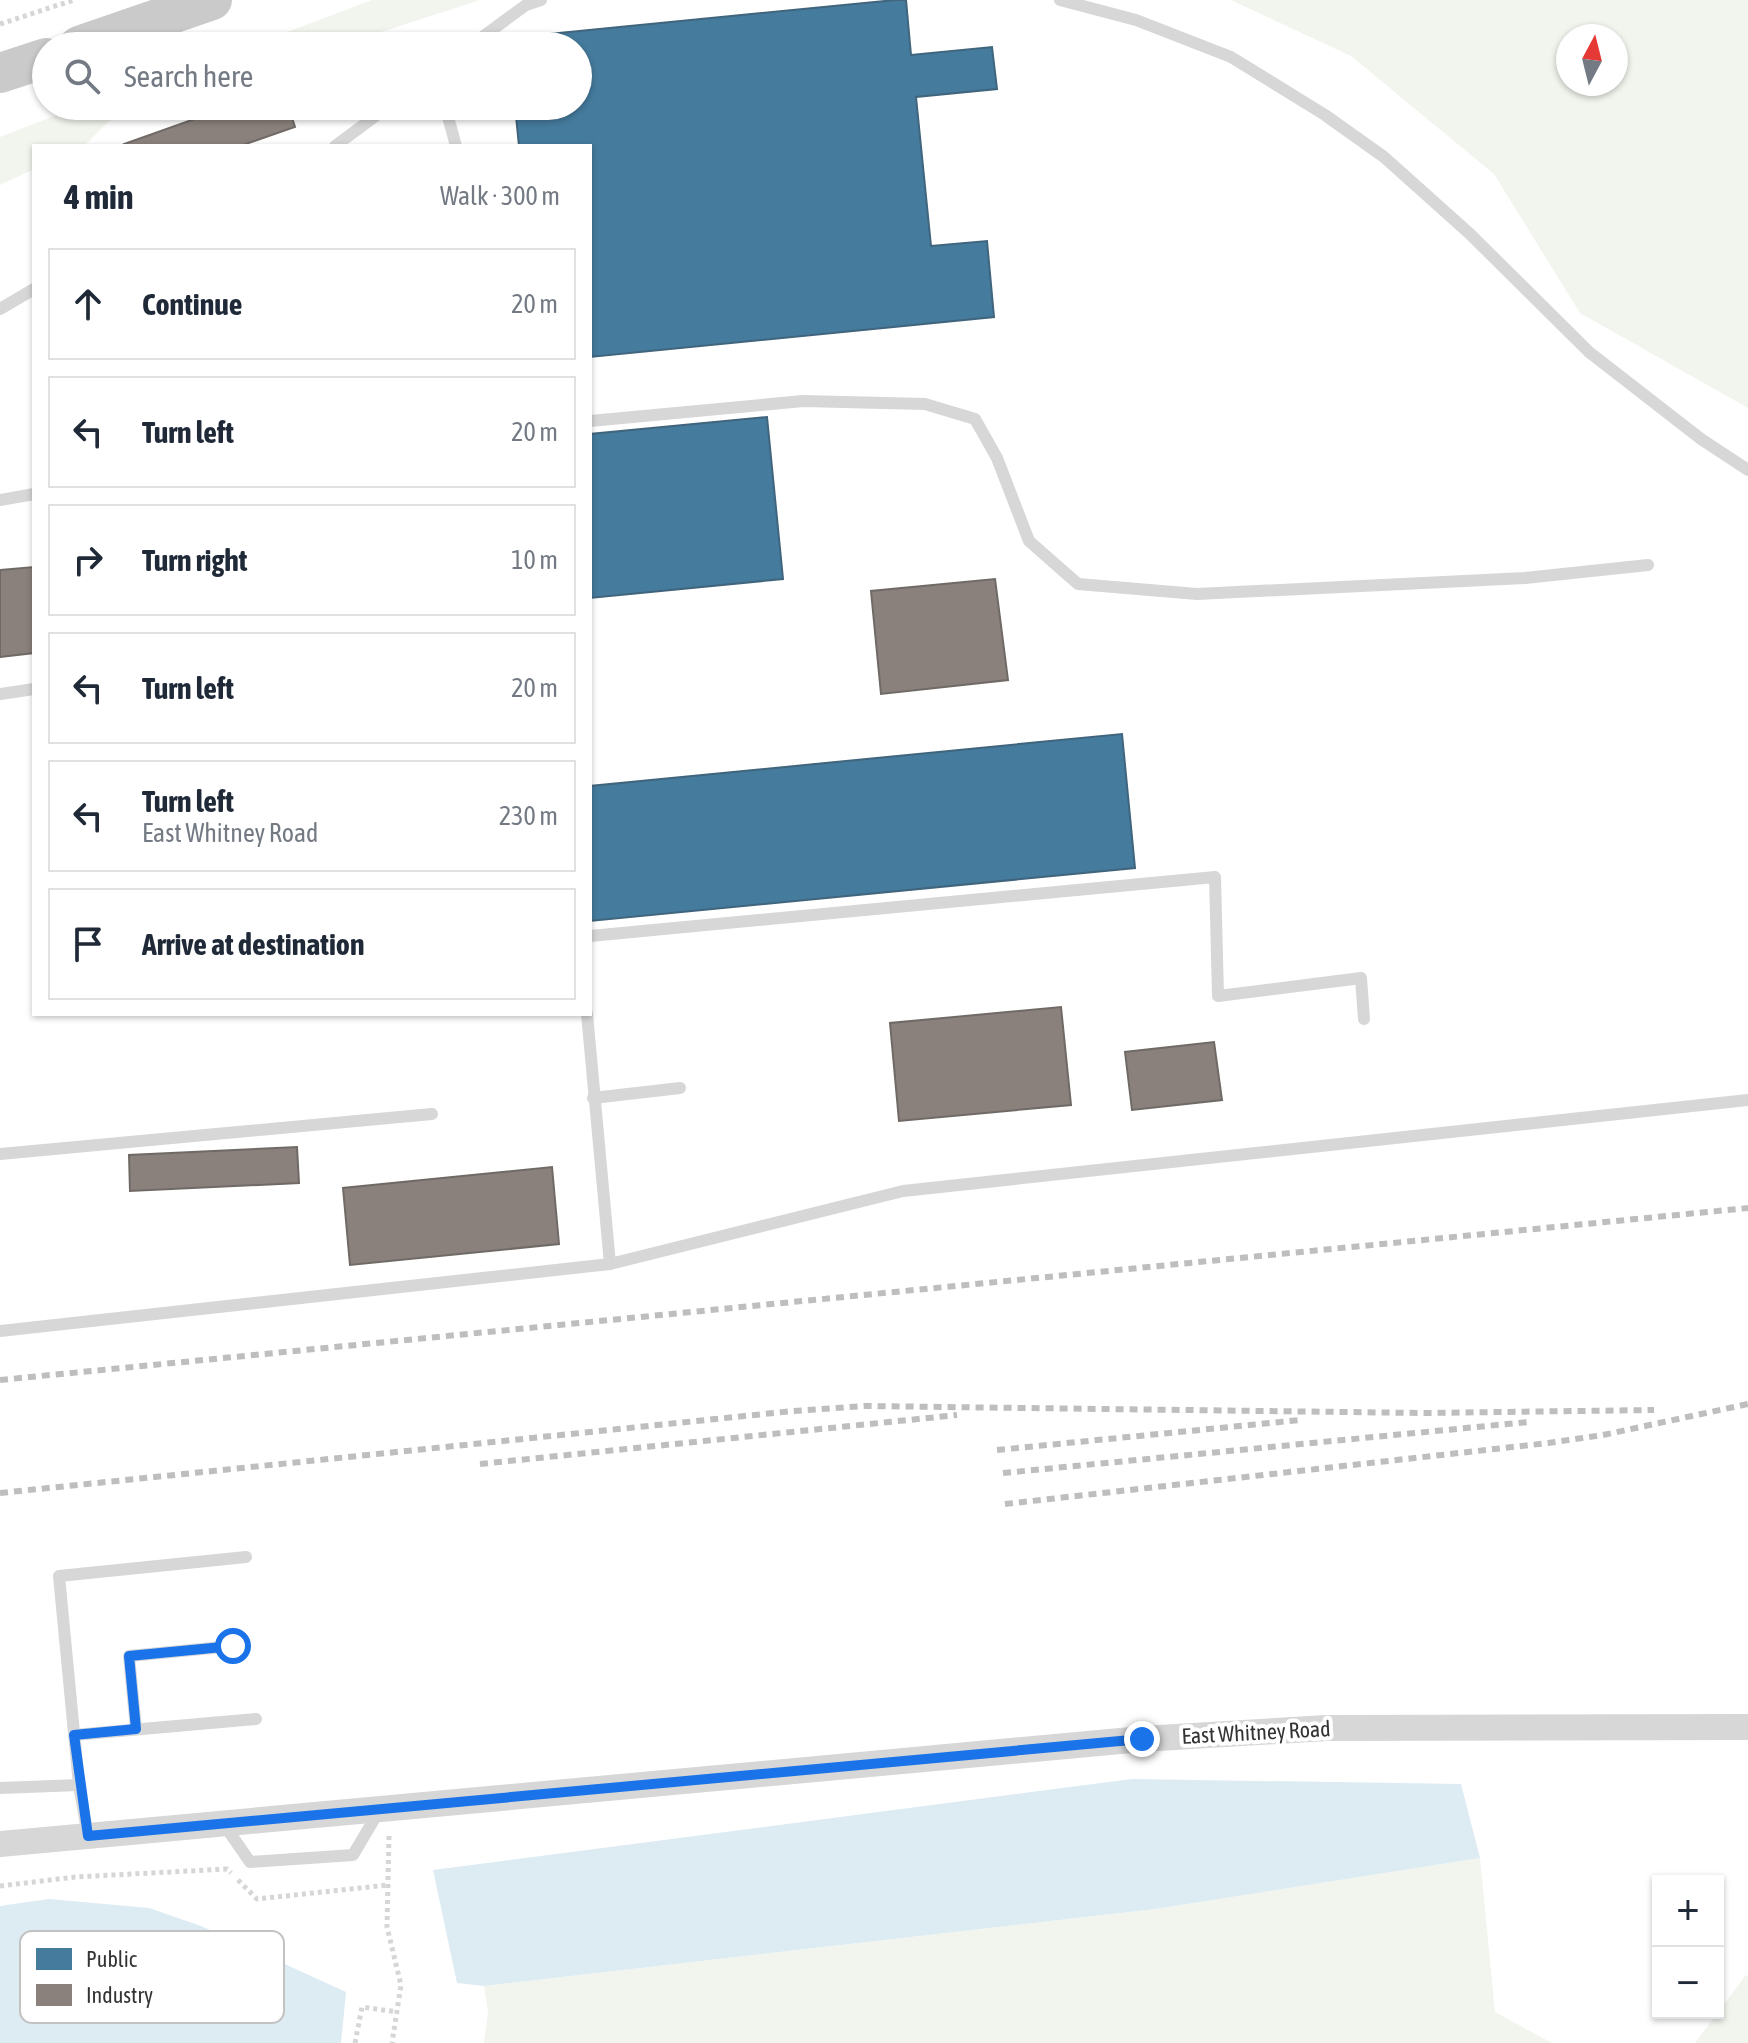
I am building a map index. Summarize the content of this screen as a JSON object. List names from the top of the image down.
{
  "streets": {
    "street": ["East Whitney Road"]
  },
  "legend": ["Public", "Industry"],
  "north": "top",
  "page": {
    "search": "Search here",
    "heading": ["4 min", "Walk · 300 m"],
    "list": [
      ["Continue", "20 m"],
      ["Turn left", "20 m"],
      ["Turn right", "10 m"],
      ["Turn left", "20 m"],
      ["Turn left", "East Whitney Road", "230 m"],
      "Arrive at destination"
    ],
    "map_buttons": ["+", "−"]
  }
}
